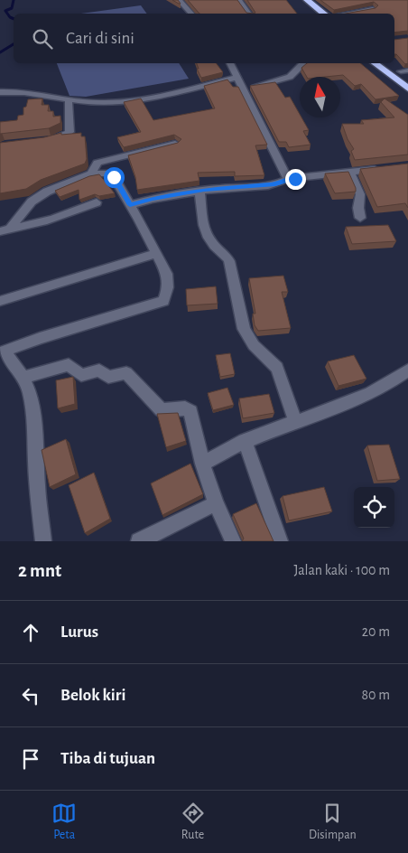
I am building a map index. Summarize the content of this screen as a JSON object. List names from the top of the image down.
{
  "north": "top",
  "page": {
    "search": "Cari di sini",
    "heading": ["2 mnt", "Jalan kaki · 100 m"],
    "list": [
      ["Lurus", "20 m"],
      ["Belok kiri", "80 m"],
      "Tiba di tujuan"
    ],
    "nav": ["Peta", "Rute", "Disimpan"]
  }
}
